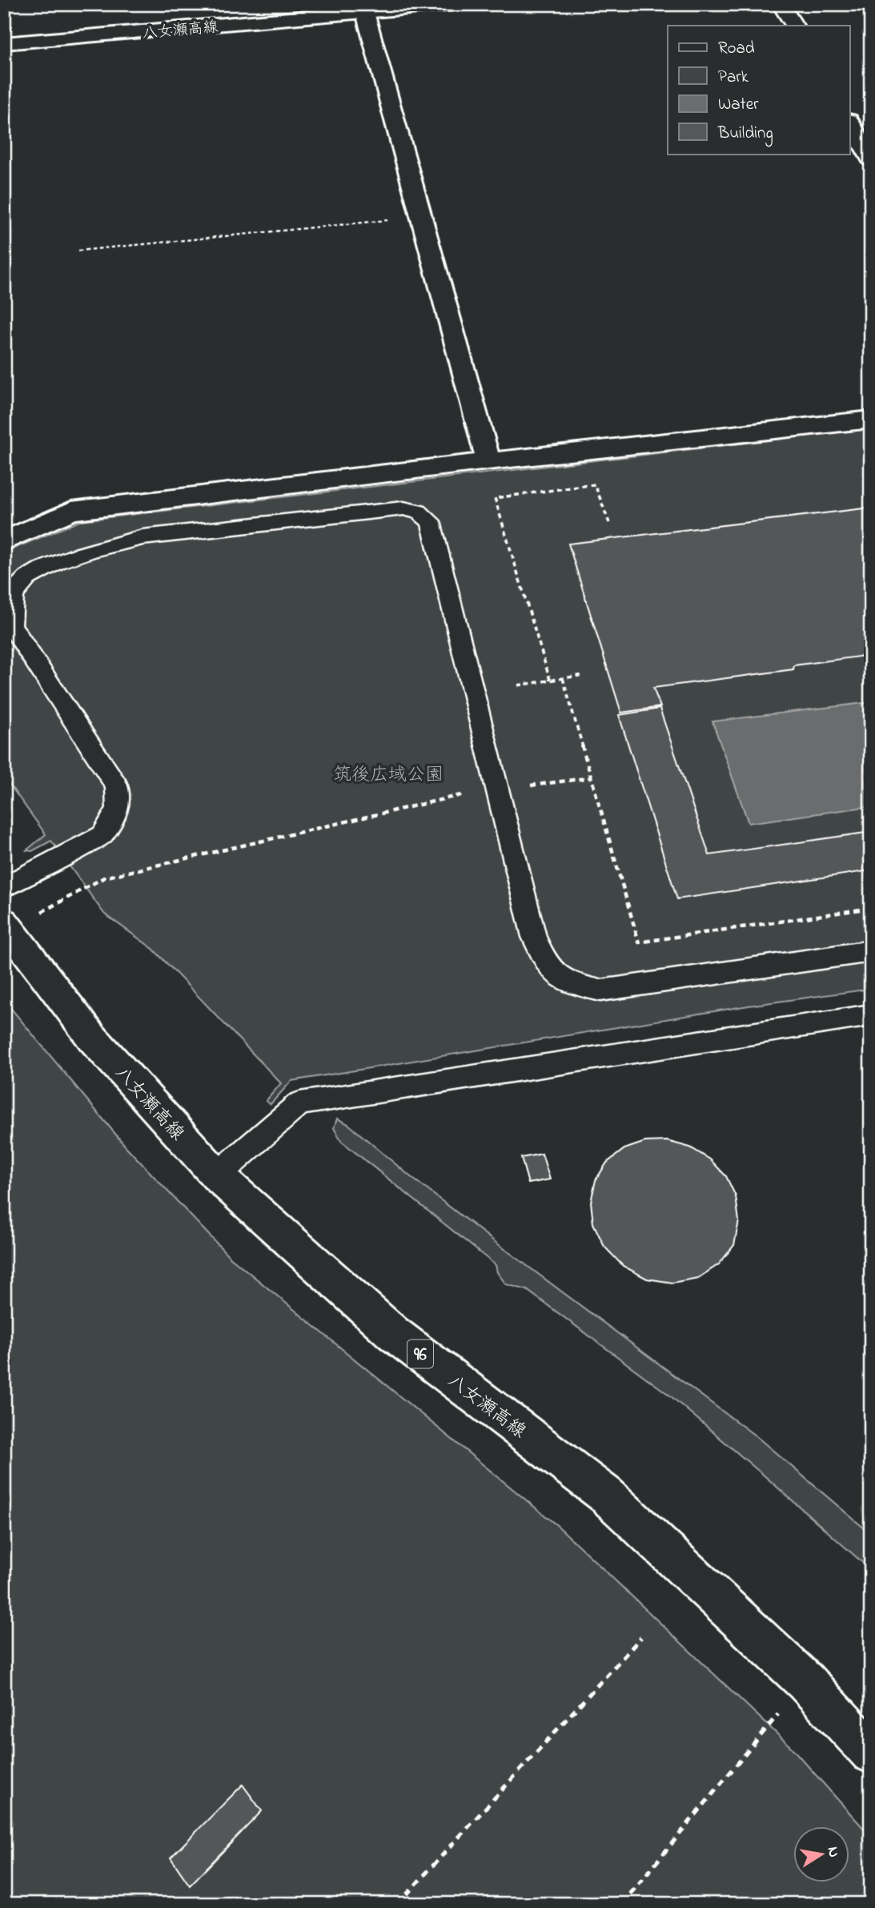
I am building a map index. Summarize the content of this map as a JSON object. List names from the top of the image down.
{
  "streets": {
    "street": ["八女瀬高線", "96"]
  },
  "parks": ["筑後広域公園"],
  "legend": [
    "Road",
    "Park",
    "Water",
    "Building"
  ],
  "north": "right"
}
